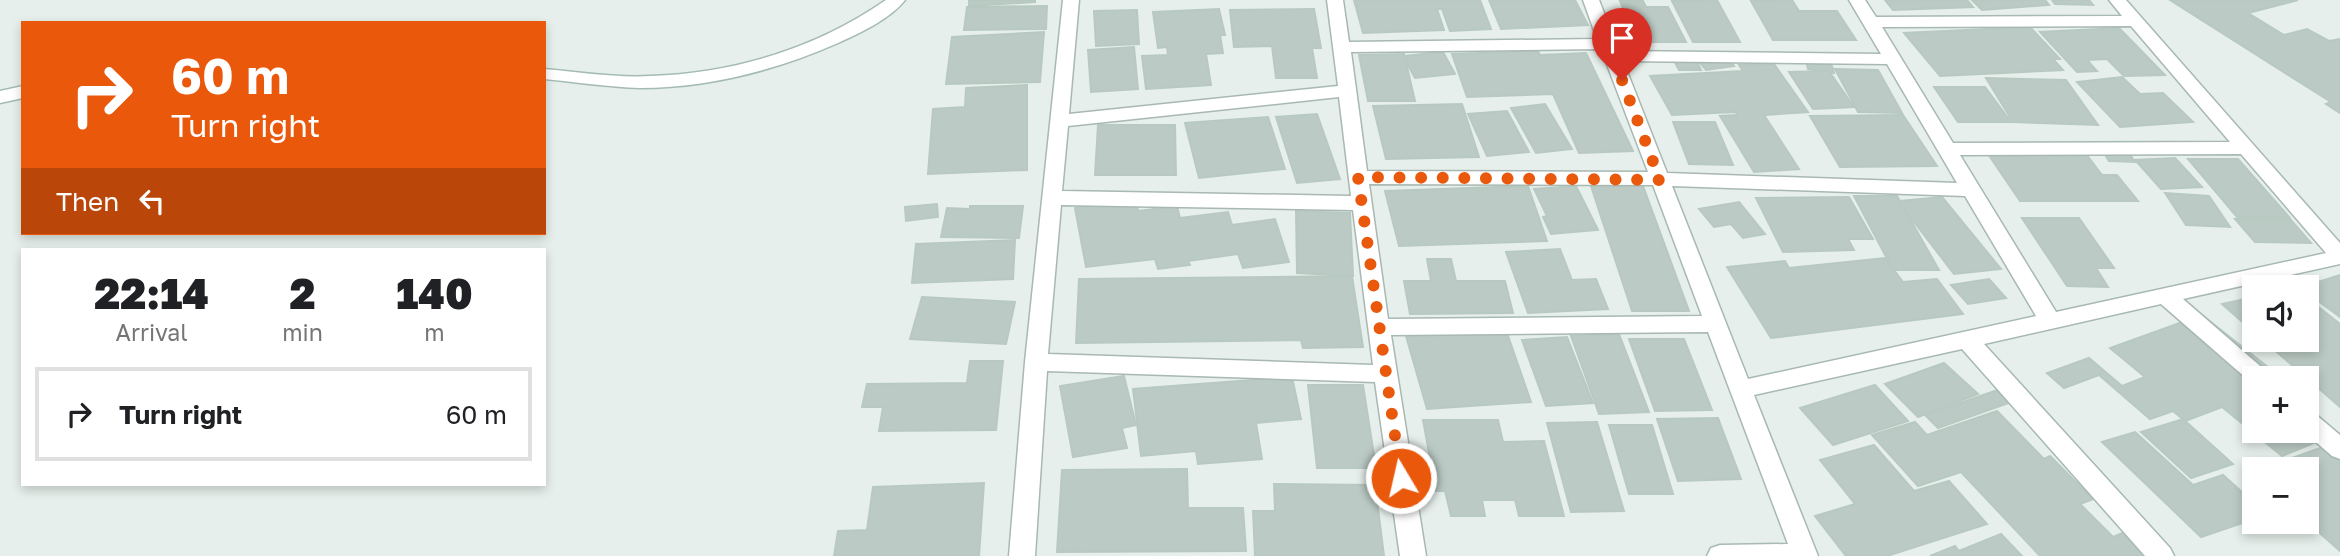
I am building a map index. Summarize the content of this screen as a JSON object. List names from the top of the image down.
{
  "page": {
    "turn": ["60 m", "Turn right"],
    "then": "Then",
    "eta": [
      "22:14",
      "Arrival",
      "2",
      "min",
      "140",
      "m"
    ],
    "map_buttons": ["+", "−"],
    "list": [
      {
        "name": "Turn right",
        "value": "60 m"
      }
    ]
  }
}
